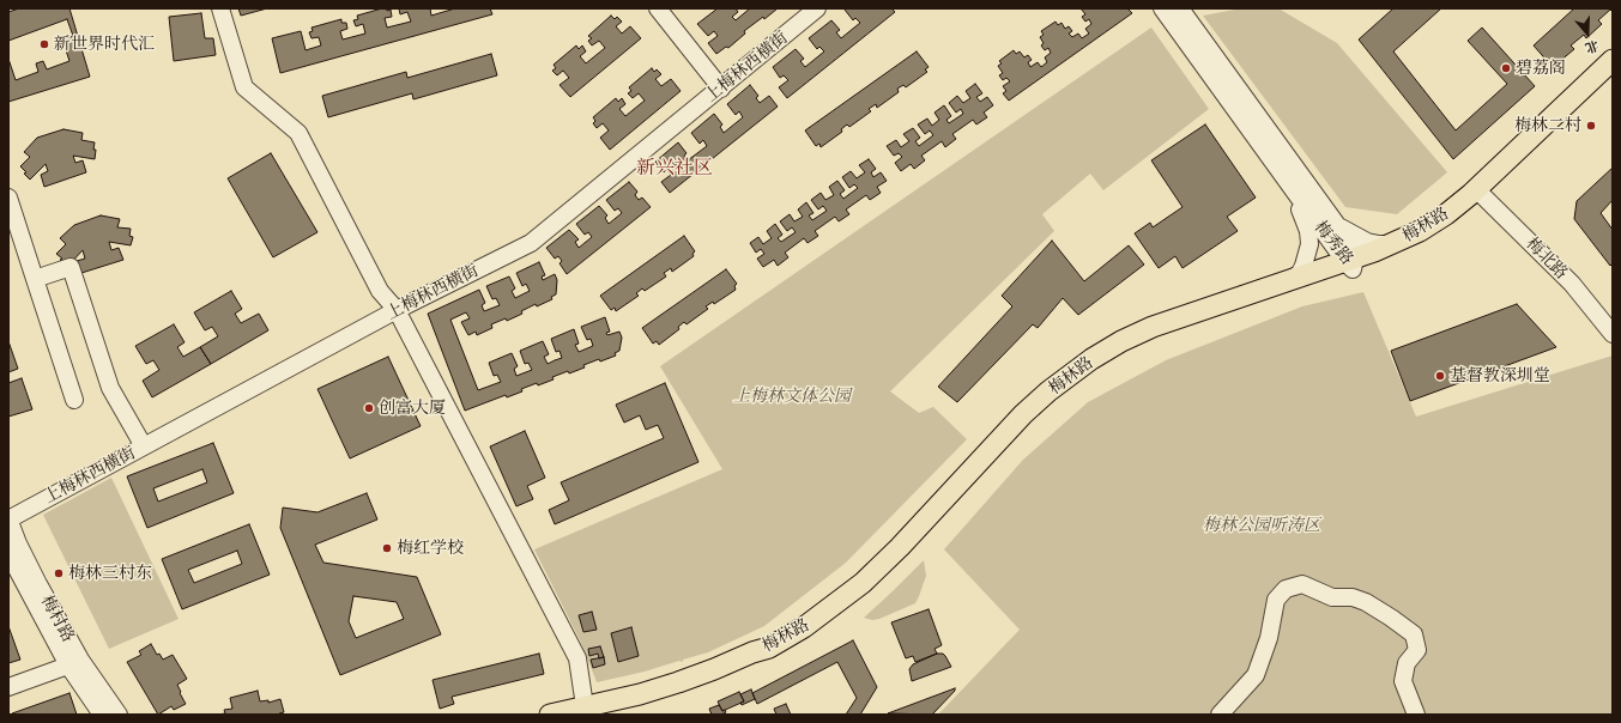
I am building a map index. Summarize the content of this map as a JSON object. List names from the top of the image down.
{
  "streets": {
    "main road": ["梅林路"],
    "street": [
      "上梅林西横街",
      "梅秀路",
      "梅北路",
      "梅村路"
    ]
  },
  "crossings": [
    ["上梅林西横街", "梅村路"],
    ["梅林路", "梅秀路"],
    ["梅林路", "梅北路"]
  ],
  "districts": ["新兴社区"],
  "parks": ["上梅林文体公园", "梅林公园听涛区"],
  "places": [
    "新世界时代汇",
    "碧荔阁",
    "梅林二村",
    "基督教深圳堂",
    "创富大厦",
    "梅红学校",
    "梅林三村东"
  ],
  "north": "bottom"
}
